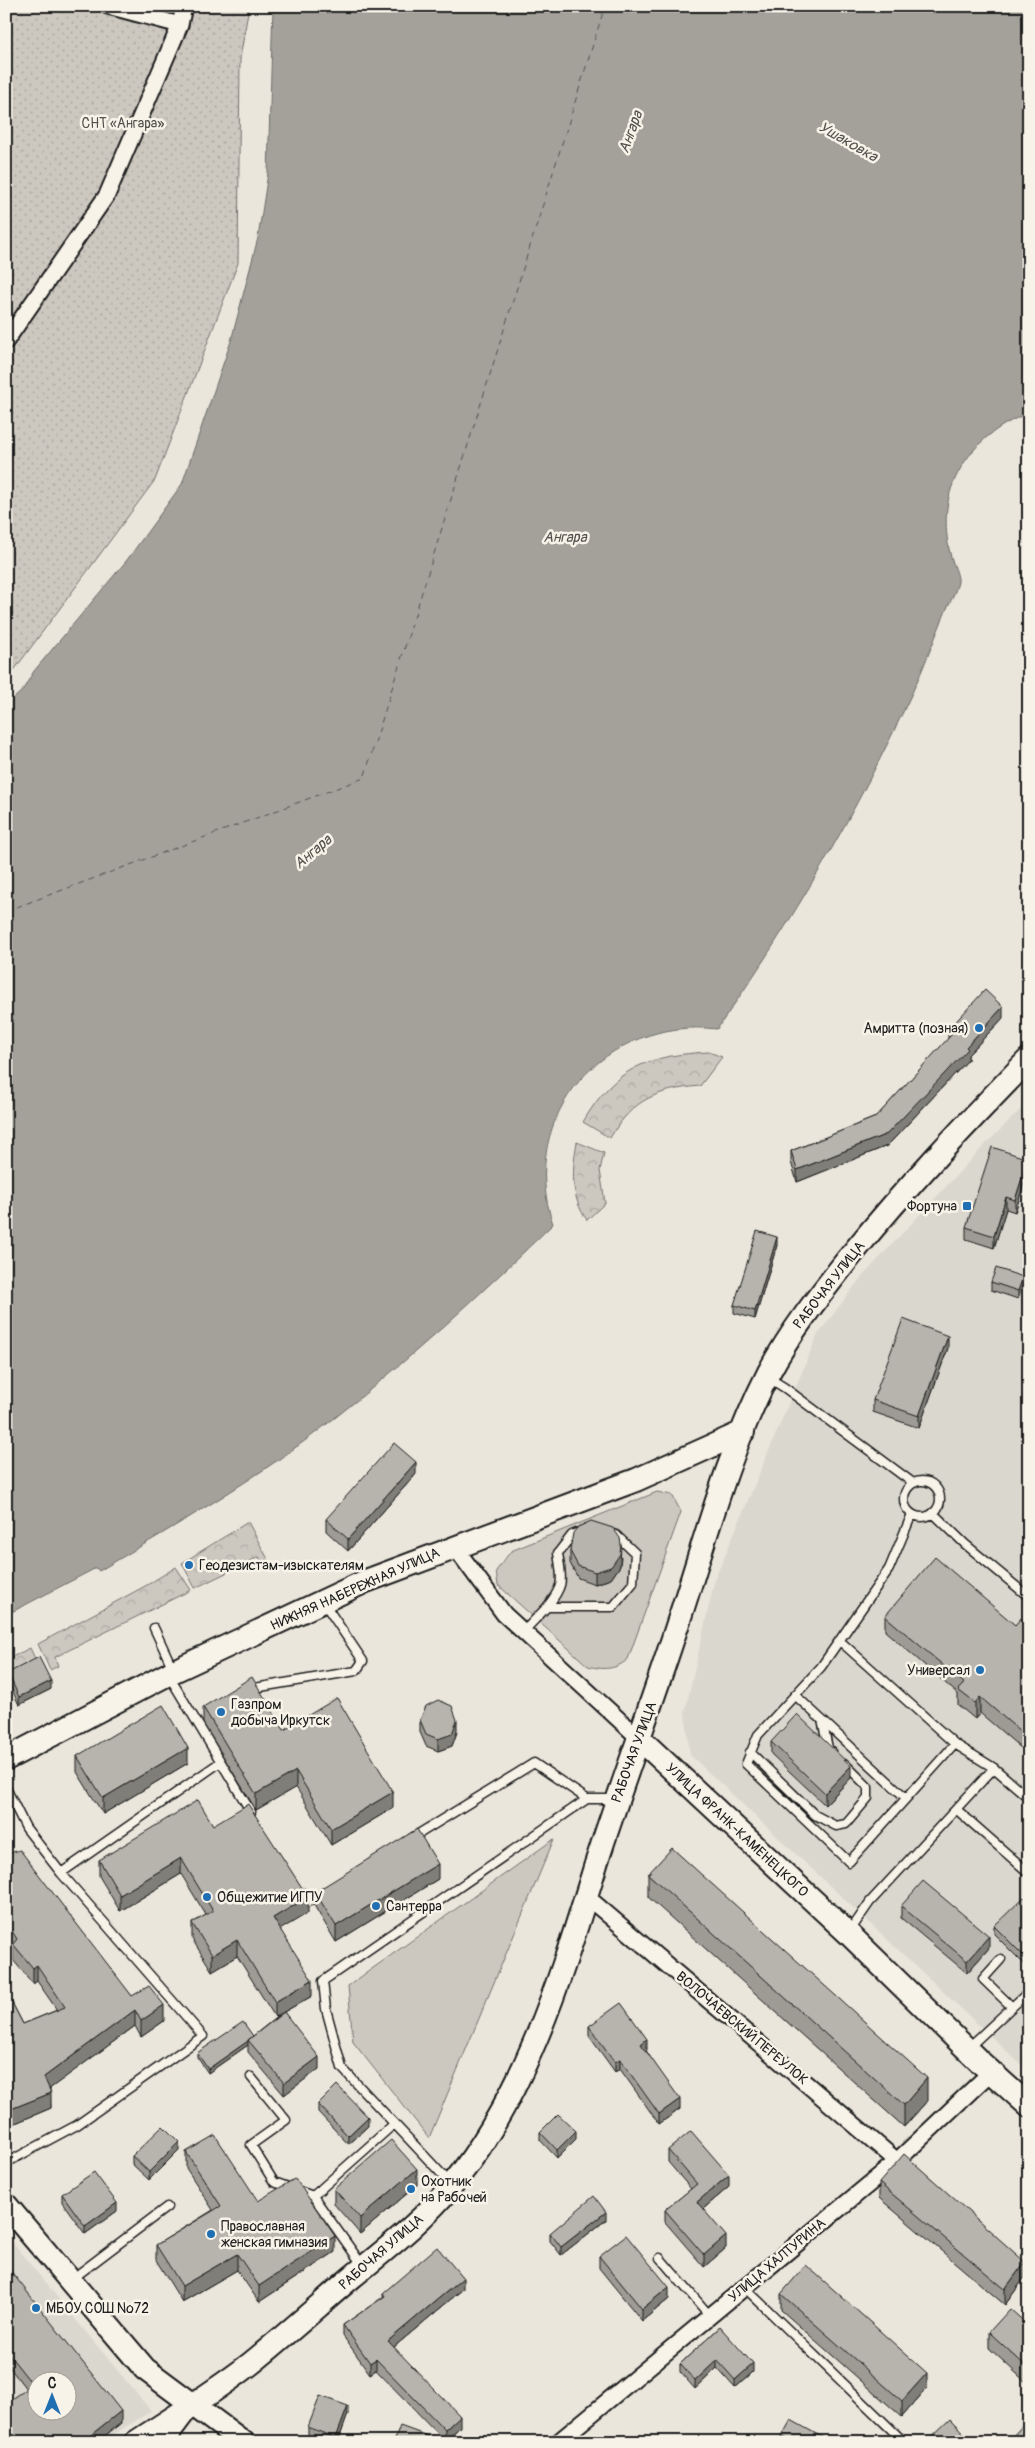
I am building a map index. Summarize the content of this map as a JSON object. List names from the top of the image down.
{
  "streets": {
    "main road": ["РАБОЧАЯ УЛИЦА", "НИЖНЯЯ НАБЕРЕЖНАЯ УЛИЦА", "УЛИЦА ФРАНК-КАМЕНЕЦКОГО"],
    "street": ["ВОЛОЧАЕВСКИЙ ПЕРЕУЛОК", "УЛИЦА ХАЛТУРИНА"]
  },
  "crossings": [
    ["РАБОЧАЯ УЛИЦА", "НИЖНЯЯ НАБЕРЕЖНАЯ УЛИЦА"],
    ["РАБОЧАЯ УЛИЦА", "УЛИЦА ФРАНК-КАМЕНЕЦКОГО"],
    ["РАБОЧАЯ УЛИЦА", "ВОЛОЧАЕВСКИЙ ПЕРЕУЛОК"],
    ["НИЖНЯЯ НАБЕРЕЖНАЯ УЛИЦА", "УЛИЦА ФРАНК-КАМЕНЕЦКОГО"],
    ["УЛИЦА ФРАНК-КАМЕНЕЦКОГО", "УЛИЦА ХАЛТУРИНА"],
    ["ВОЛОЧАЕВСКИЙ ПЕРЕУЛОК", "УЛИЦА ХАЛТУРИНА"]
  ],
  "water": ["Ангара", "Ушаковка"],
  "parks": ["СНТ «Ангара»"],
  "places": {
    "other": [
      "Амритта (позная)",
      "Геодезистам-изыскателям",
      "Универсал",
      "Газпром добыча Иркутск",
      "Общежитие ИГПУ",
      "Сантерра",
      "Охотник на Рабочей",
      "Православная женская гимназия",
      "МБОУ СОШ №72"
    ],
    "transit": ["Фортуна"]
  },
  "north": "top"
}
